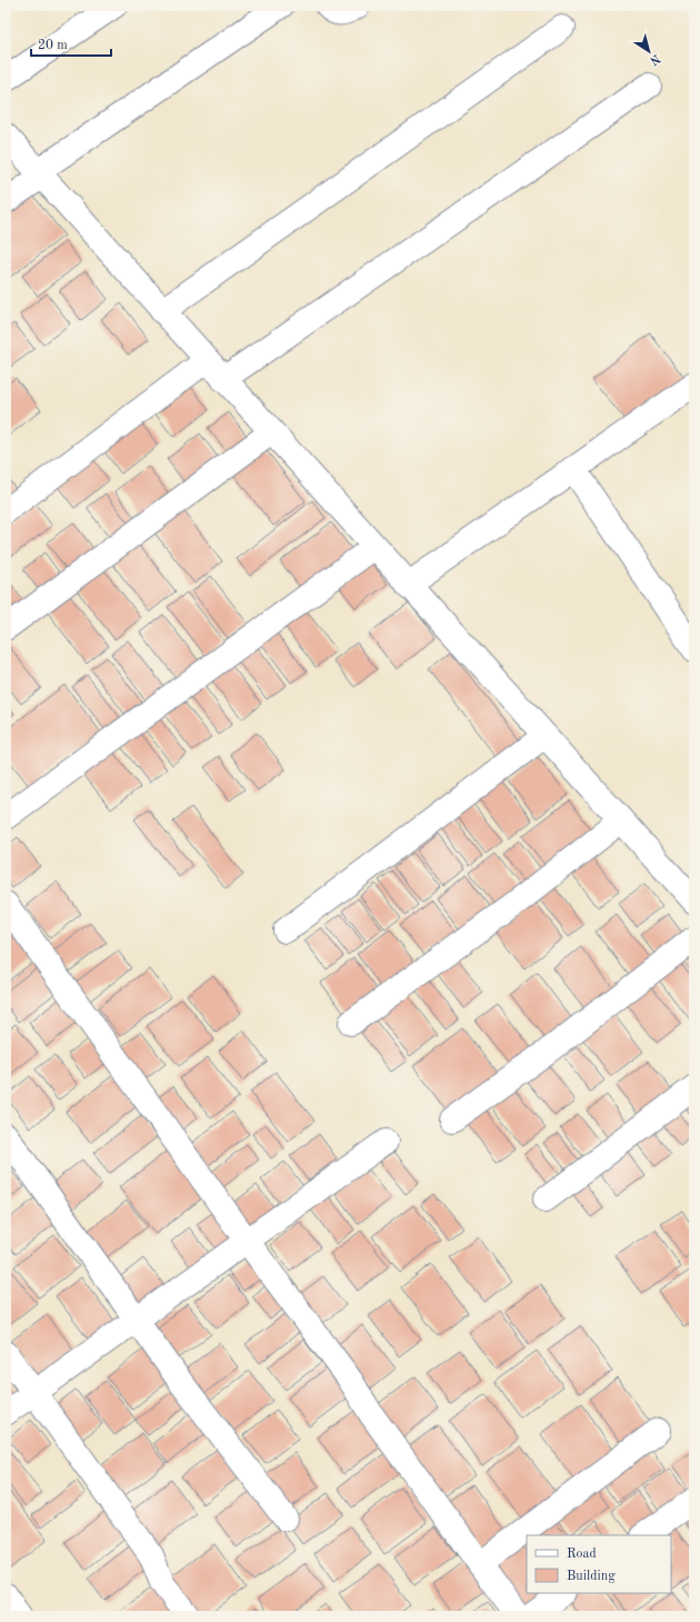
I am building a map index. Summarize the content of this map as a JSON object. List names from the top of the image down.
{
  "legend": ["Road", "Building"],
  "scale_bar": "20 m",
  "north": "bottom right"
}
